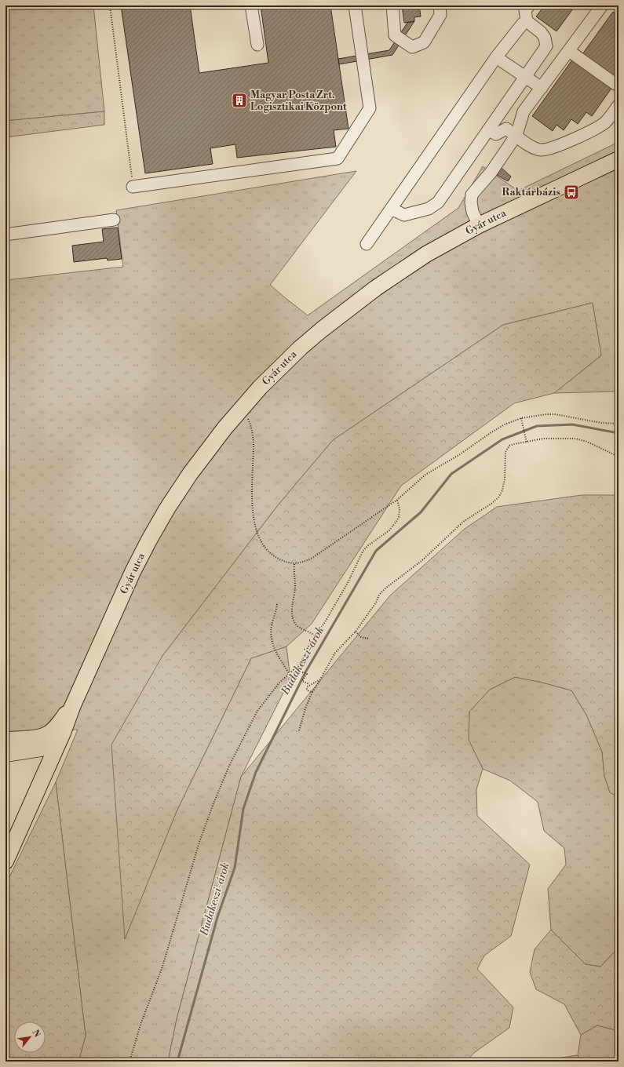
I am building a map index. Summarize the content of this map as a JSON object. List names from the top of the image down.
{
  "streets": {
    "main road": ["Gyár utca"]
  },
  "water": ["Budakeszi-árok"],
  "places": {
    "building": ["Magyar Posta Zrt. Logisztikai Központ"],
    "bus stop": ["Raktárbázis"]
  },
  "north": "top right"
}
